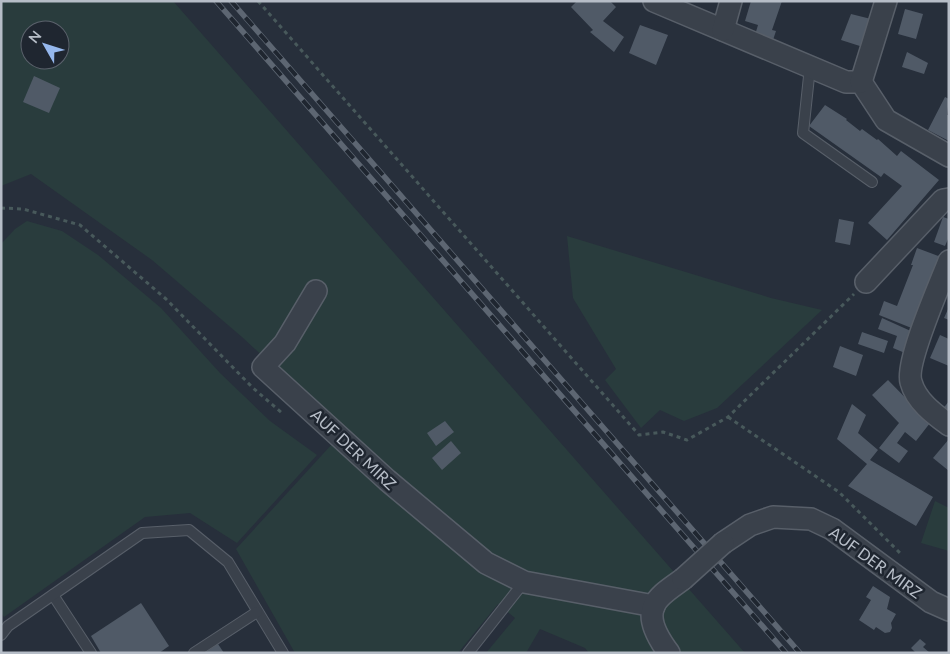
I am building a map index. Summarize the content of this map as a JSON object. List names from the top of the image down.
{
  "streets": {
    "street": ["AUF DER MIRZ"]
  },
  "north": "top left"
}
